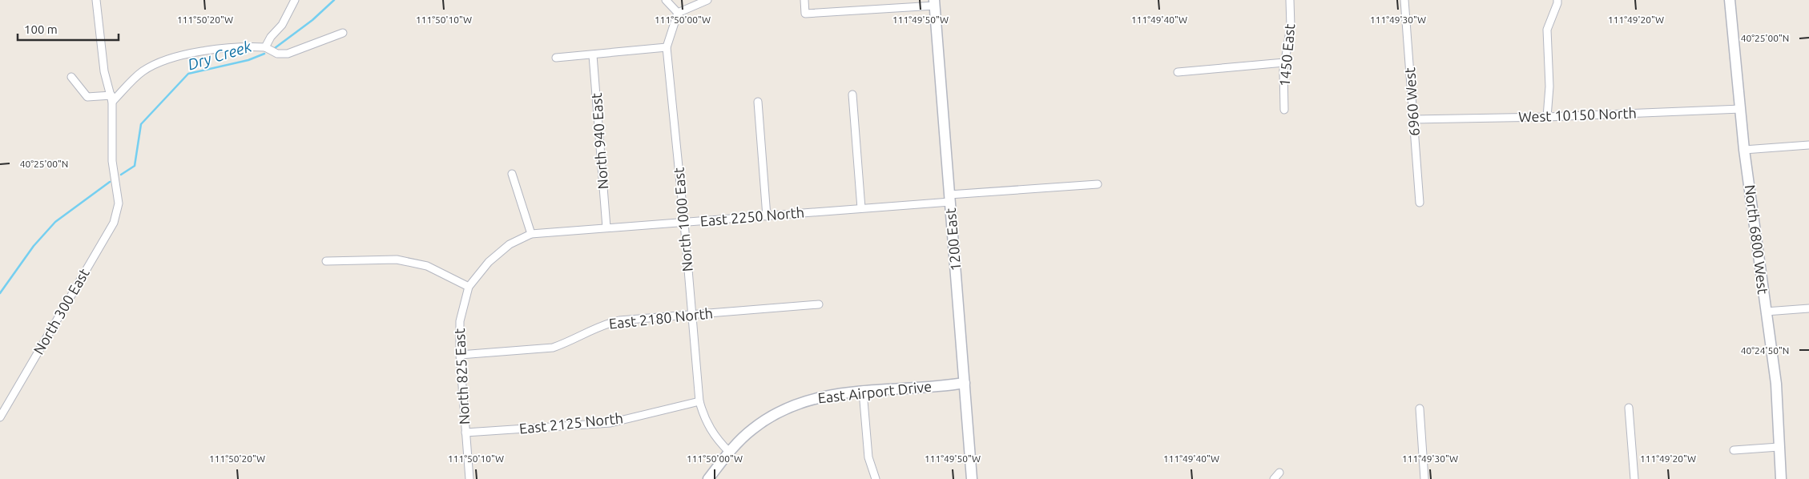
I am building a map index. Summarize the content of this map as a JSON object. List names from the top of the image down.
{
  "streets": {
    "street": [
      "1450 East",
      "6960 West",
      "West 10150 North",
      "North 940 East",
      "East 2250 North",
      "North 1000 East",
      "1200 East",
      "North 6800 West",
      "North 300 East",
      "East 2180 North",
      "North 825 East",
      "East Airport Drive",
      "East 2125 North"
    ]
  },
  "crossings": [
    ["6960 West", "West 10150 North"],
    ["West 10150 North", "North 6800 West"],
    ["North 940 East", "East 2250 North"],
    ["East 2250 North", "North 1000 East"],
    ["East 2250 North", "1200 East"],
    ["East 2250 North", "North 825 East"],
    ["North 1000 East", "East 2180 North"],
    ["North 1000 East", "East Airport Drive"],
    ["North 1000 East", "East 2125 North"],
    ["1200 East", "East Airport Drive"],
    ["East 2180 North", "North 825 East"],
    ["North 825 East", "East 2125 North"]
  ],
  "water": ["Dry Creek"],
  "scale_bar": "100 m",
  "coordinates": [
    "111°50'20\"W",
    "111°50'10\"W",
    "111°50'00\"W",
    "111°49'50\"W",
    "111°49'40\"W",
    "111°49'30\"W",
    "111°49'20\"W",
    "40°25'00\"N",
    "40°24'50\"N"
  ]
}
